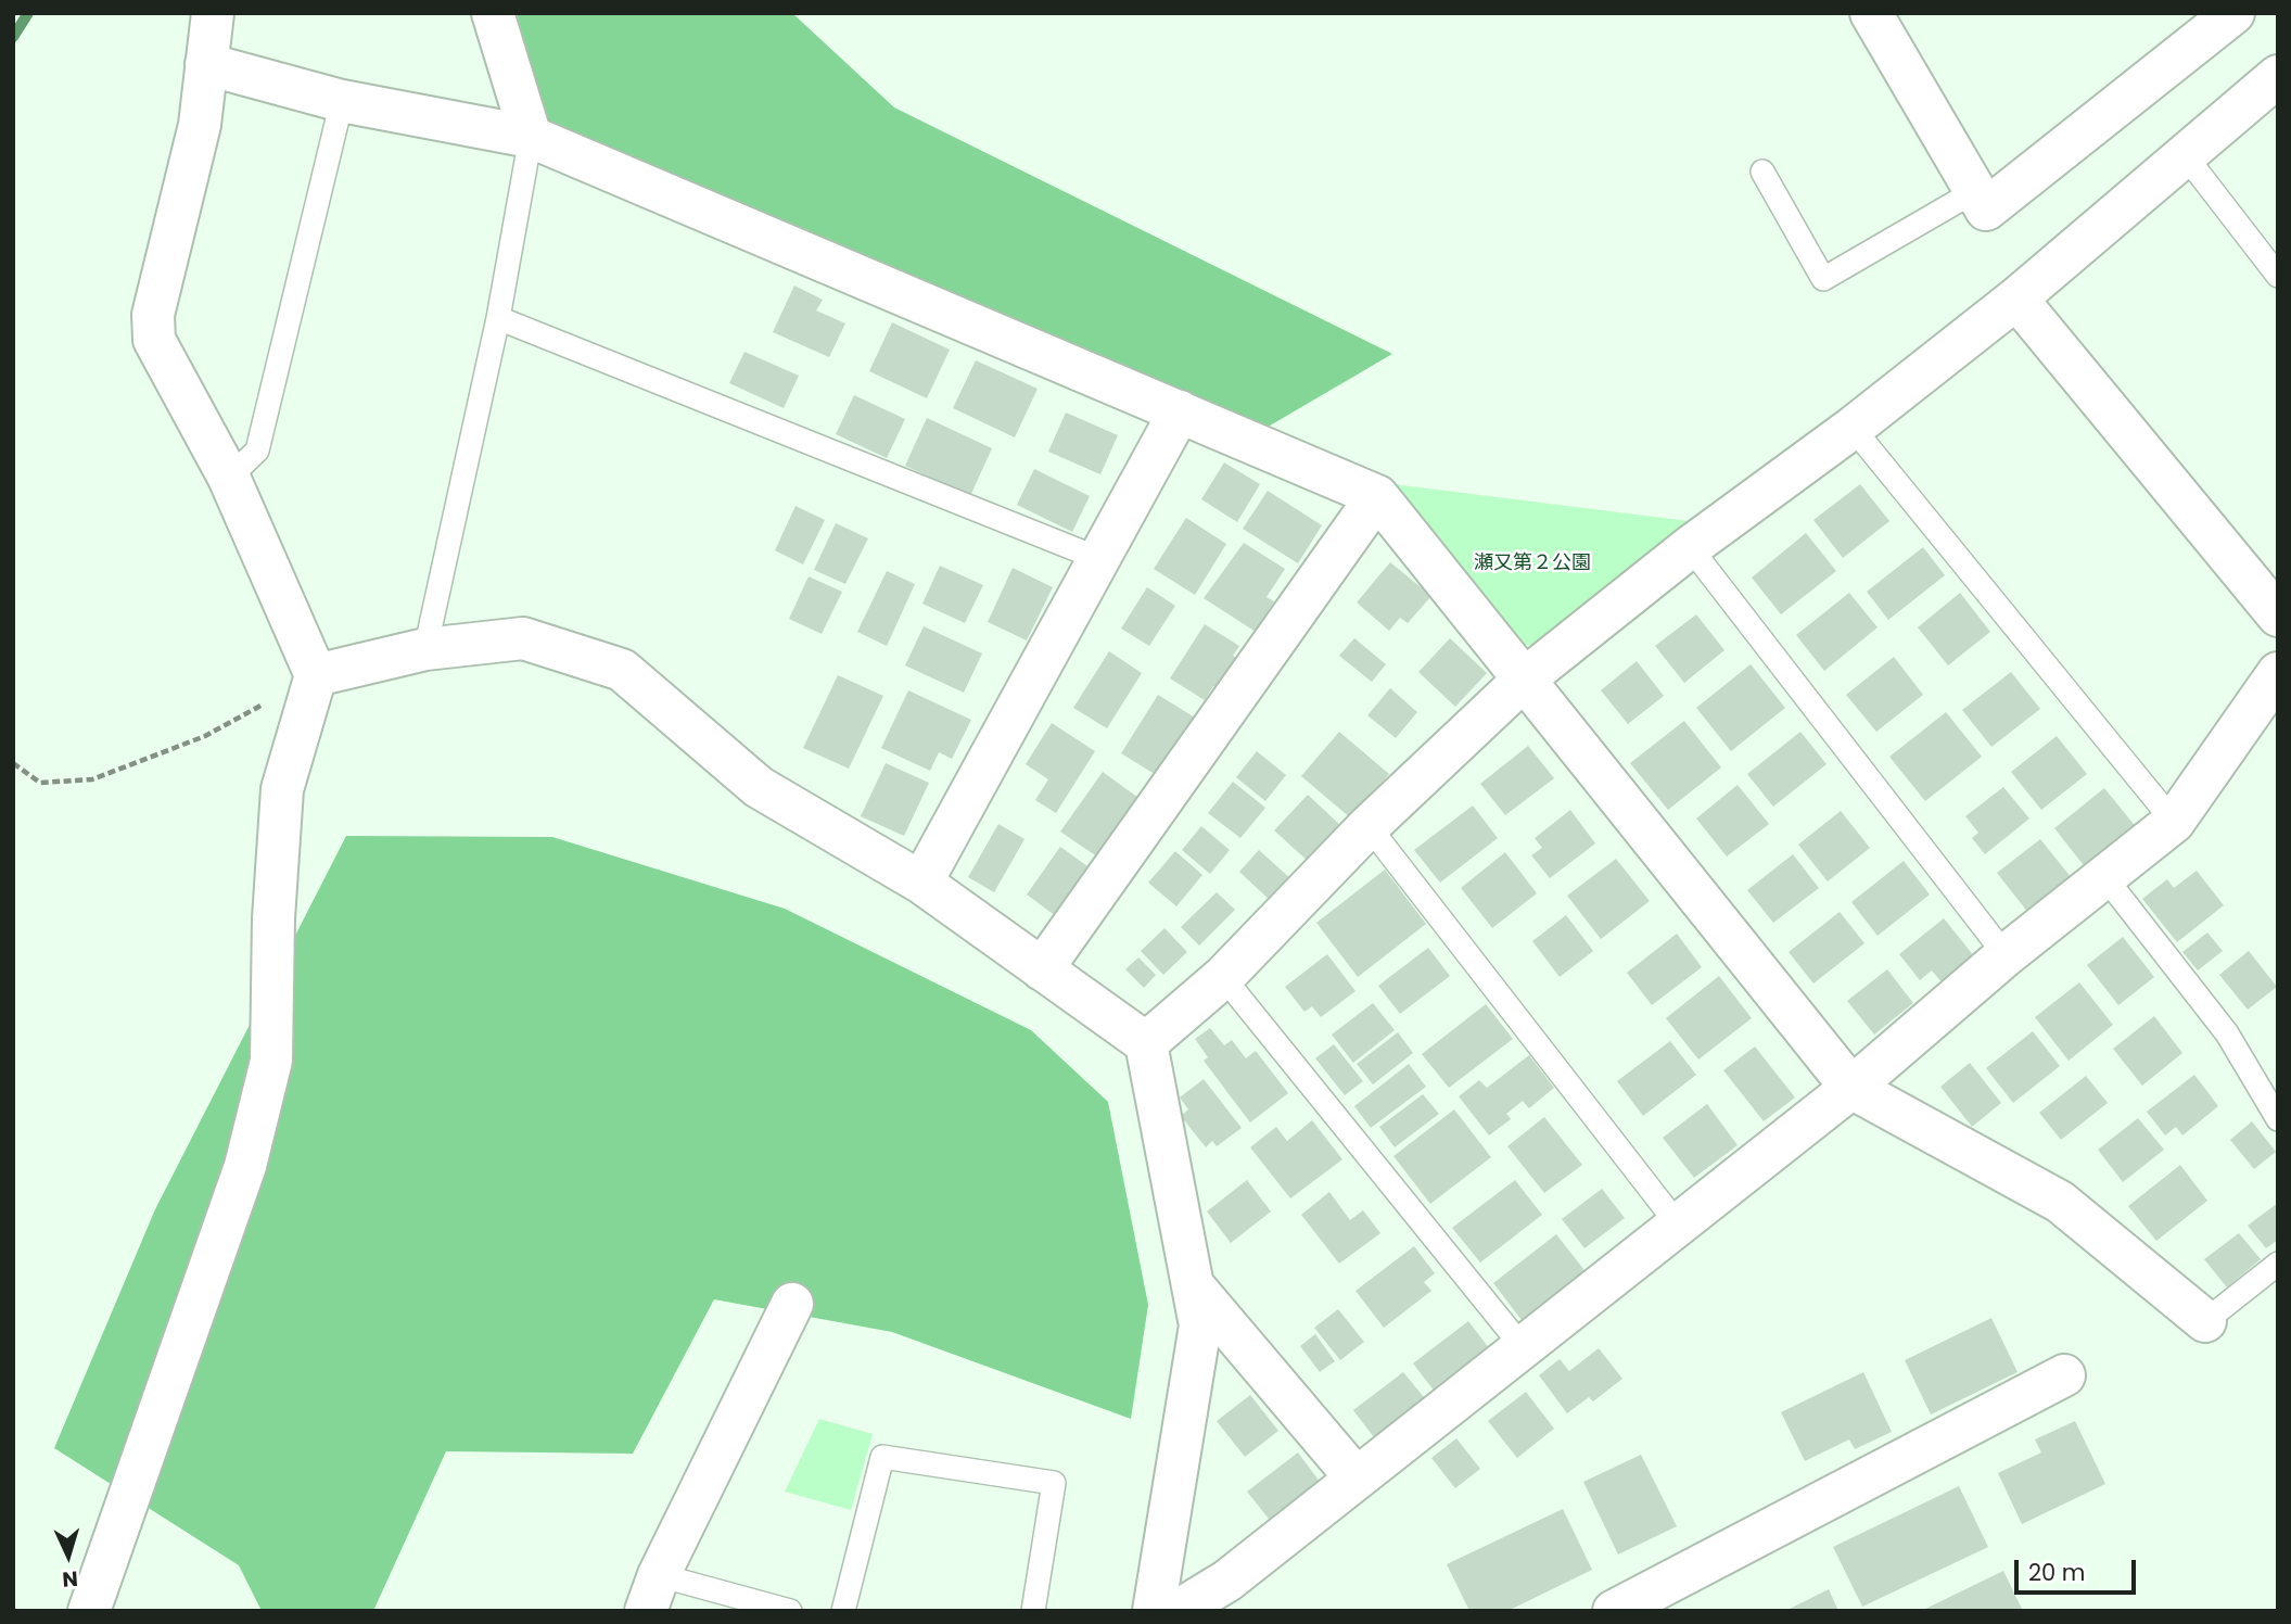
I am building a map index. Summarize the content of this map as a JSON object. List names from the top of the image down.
{
  "parks": ["瀬又第２公園"],
  "scale_bar": "20 m",
  "north": "bottom"
}
